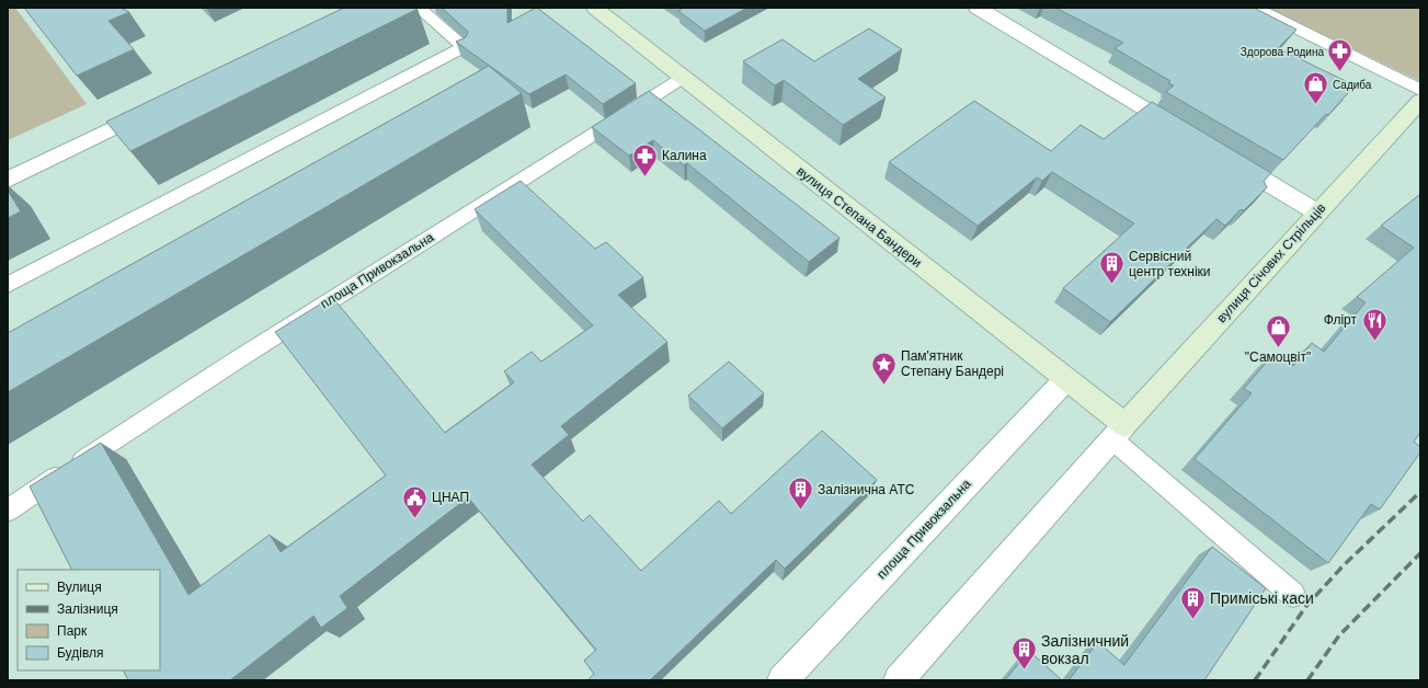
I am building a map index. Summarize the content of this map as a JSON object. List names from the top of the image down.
{
  "streets": {
    "street": ["вулиця Степана Бандери", "вулиця Січових Стрільців", "площа Привокзальна"]
  },
  "crossings": [
    ["вулиця Степана Бандери", "вулиця Січових Стрільців"],
    ["вулиця Степана Бандери", "площа Привокзальна"]
  ],
  "places": {
    "pharmacy": ["Здорова Родина", "Калина"],
    "shop": ["Садиба", "\"Самоцвіт\""],
    "building": [
      "Сервісний центр техніки",
      "Залізнична АТС",
      "Приміські каси",
      "Залізничний вокзал"
    ],
    "restaurant": ["Флірт"],
    "place": ["Пам'ятник Степану Бандері"],
    "public building": ["ЦНАП"]
  },
  "legend": [
    "Вулиця",
    "Залізниця",
    "Парк",
    "Будівля"
  ]
}
